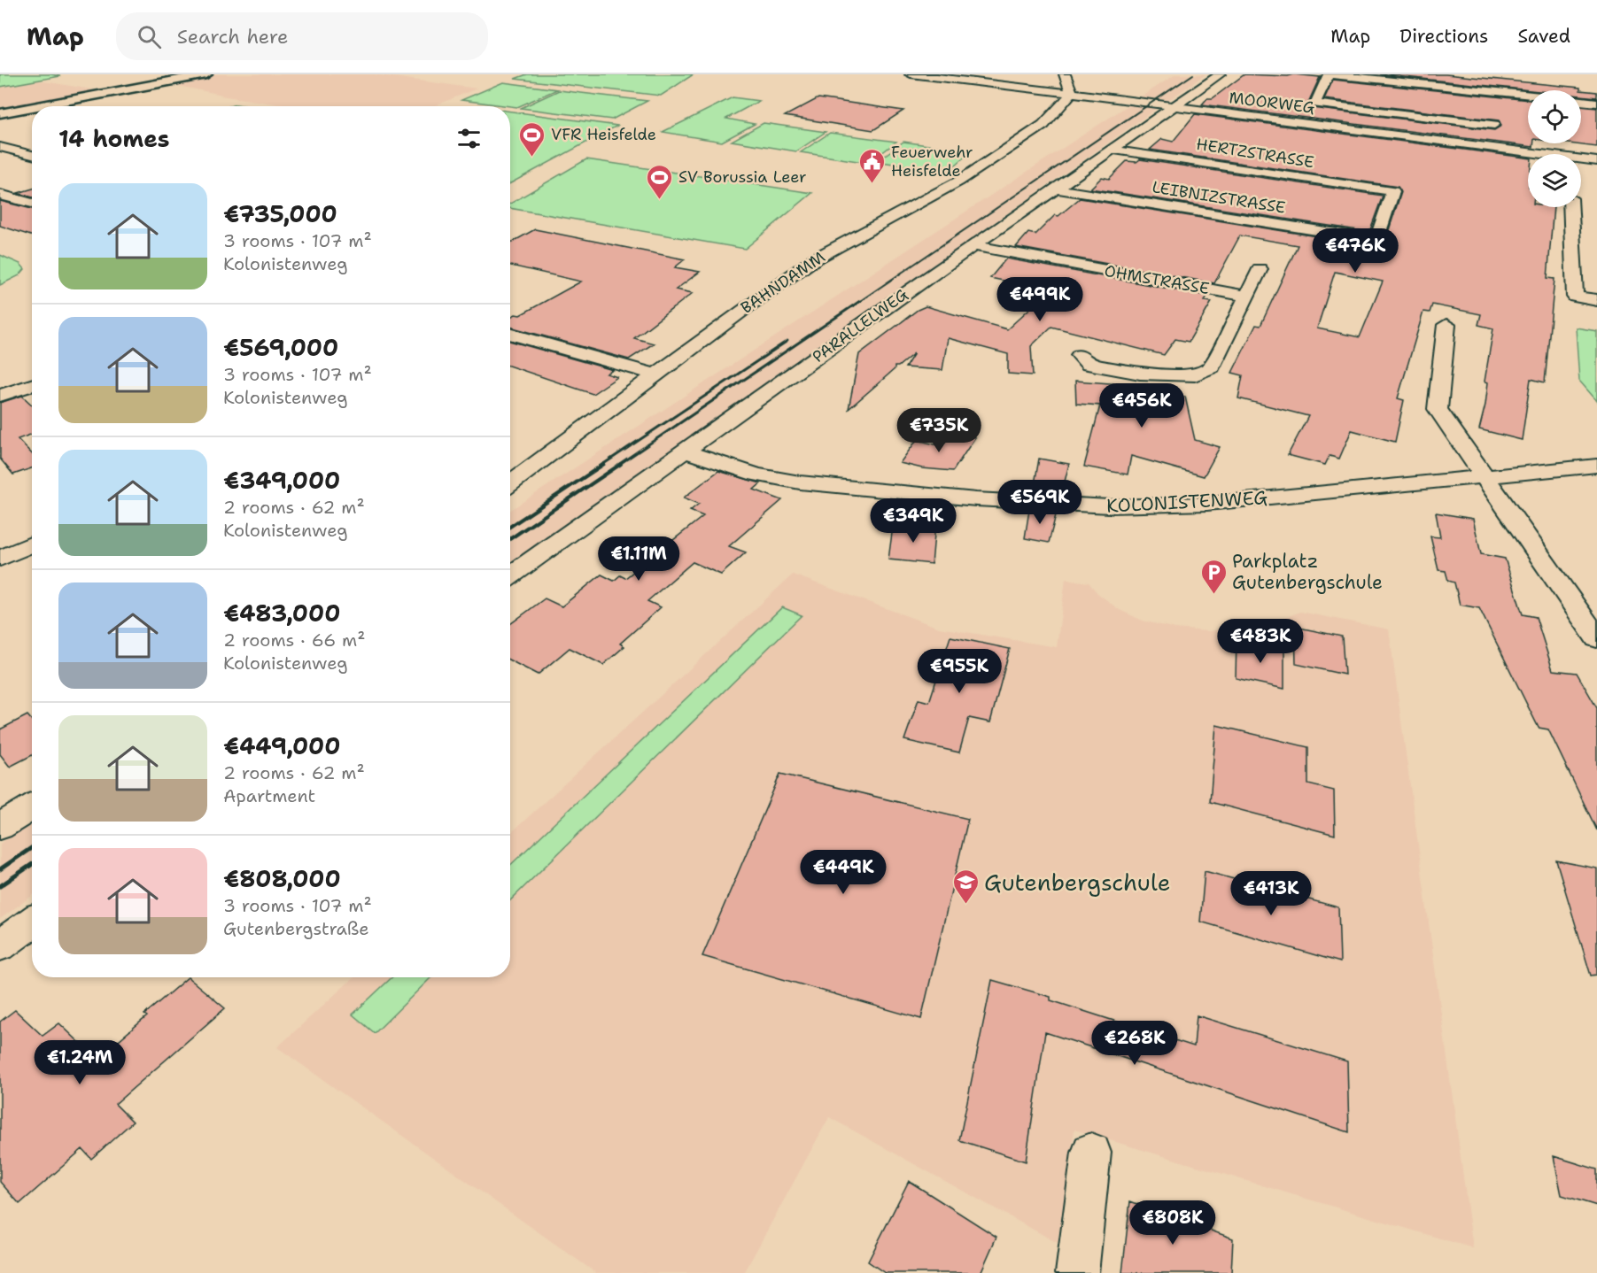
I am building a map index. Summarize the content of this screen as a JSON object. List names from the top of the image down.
{
  "streets": {
    "street": [
      "MOORWEG",
      "HERTZSTRASSE",
      "LEIBNIZSTRASSE",
      "OHMSTRASSE",
      "BAHNDAMM",
      "PARALLELWEG",
      "KOLONISTENWEG"
    ]
  },
  "crossings": [
    ["MOORWEG", "BAHNDAMM"],
    ["MOORWEG", "PARALLELWEG"],
    ["HERTZSTRASSE", "LEIBNIZSTRASSE"],
    ["HERTZSTRASSE", "PARALLELWEG"],
    ["LEIBNIZSTRASSE", "PARALLELWEG"],
    ["OHMSTRASSE", "PARALLELWEG"],
    ["PARALLELWEG", "KOLONISTENWEG"]
  ],
  "places": {
    "sports": ["VFR Heisfelde", "SV Borussia Leer"],
    "public building": ["Feuerwehr Heisfelde"],
    "parking": ["Parkplatz Gutenbergschule"],
    "school or university": ["Gutenbergschule"]
  },
  "page": {
    "header": "Map",
    "search": "Search here",
    "nav": ["Map", "Directions", "Saved"],
    "heading": "14 homes",
    "list": [
      {
        "name": "€735,000",
        "note": "3 rooms · 107 m² · Kolonistenweg"
      },
      {
        "name": "€569,000",
        "note": "3 rooms · 107 m² · Kolonistenweg"
      },
      {
        "name": "€349,000",
        "note": "2 rooms · 62 m² · Kolonistenweg"
      },
      {
        "name": "€483,000",
        "note": "2 rooms · 66 m² · Kolonistenweg"
      },
      {
        "name": "€449,000",
        "note": "2 rooms · 62 m² · Apartment"
      },
      {
        "name": "€808,000",
        "note": "3 rooms · 107 m² · Gutenbergstraße"
      }
    ],
    "price": [
      "€476K",
      "€499K",
      "€456K",
      "€735K",
      "€569K",
      "€349K",
      "€1.11M",
      "€483K",
      "€955K",
      "€449K",
      "€413K",
      "€268K",
      "€1.24M",
      "€808K"
    ]
  }
}
